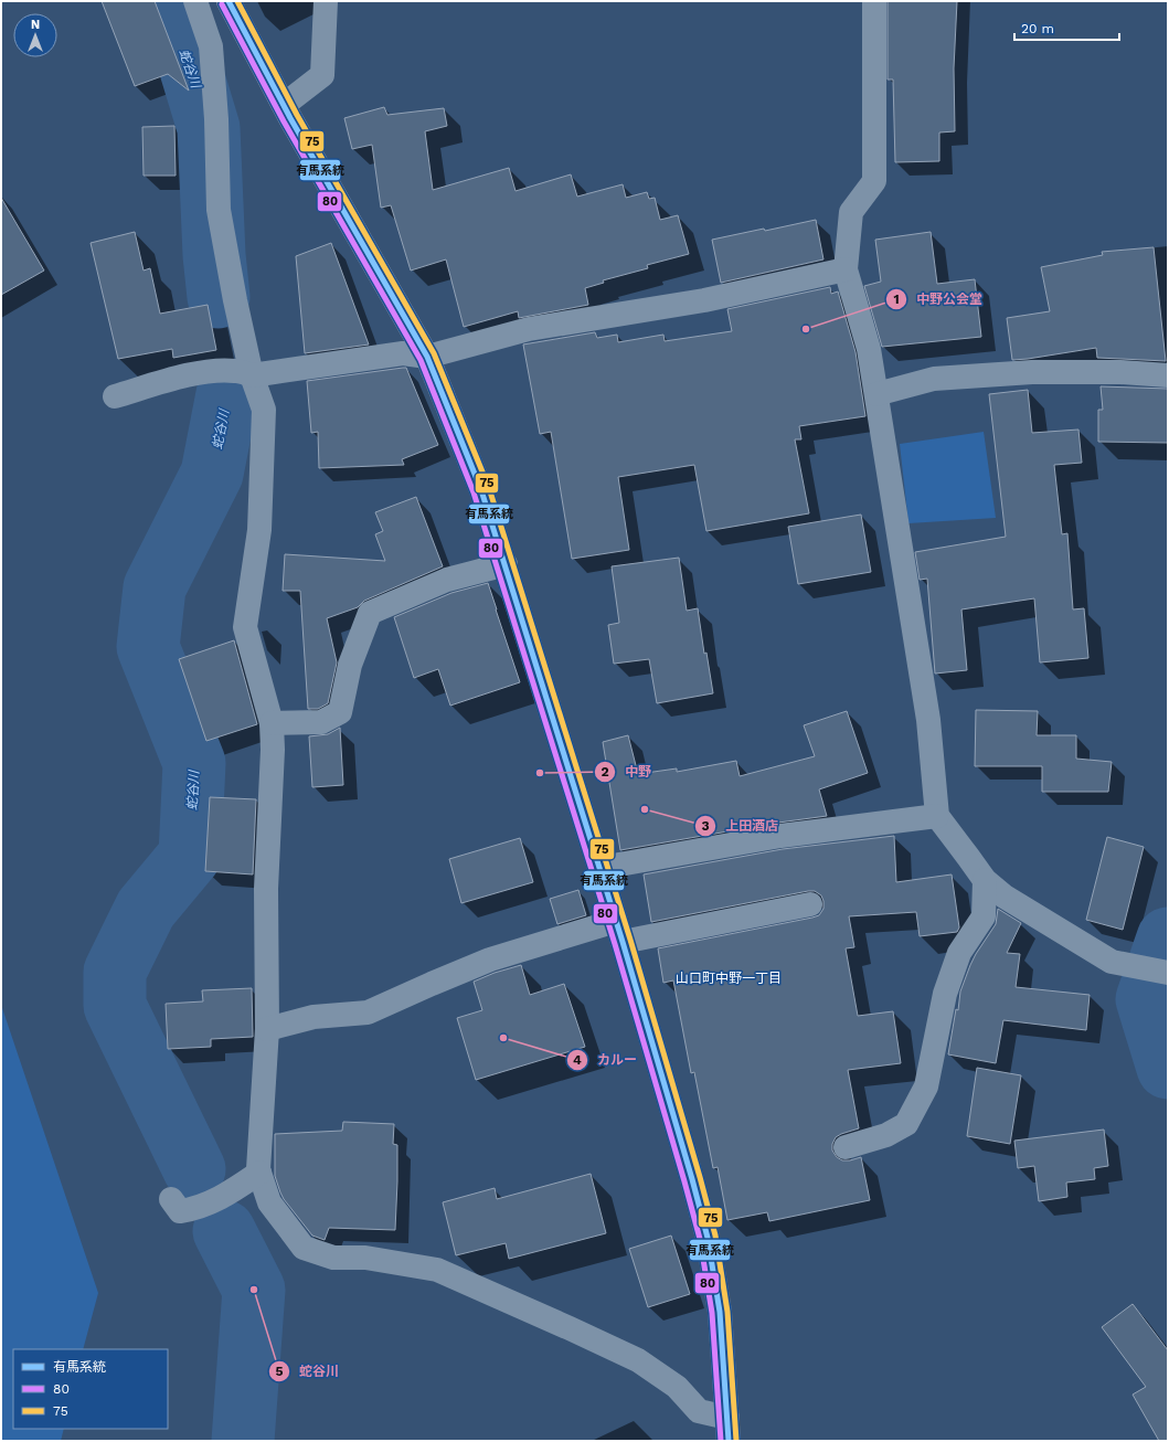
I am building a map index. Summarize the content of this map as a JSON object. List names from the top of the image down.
{
  "districts": ["山口町中野一丁目"],
  "water": ["蛇谷川"],
  "places": [
    "中野公会堂",
    "中野",
    "上田酒店",
    "カルー",
    "蛇谷川"
  ],
  "lines": ["transit line 有馬系統", "transit line 75", "transit line 80"],
  "legend": ["有馬系統", "80", "75"],
  "scale_bar": "20 m",
  "north": "top"
}
